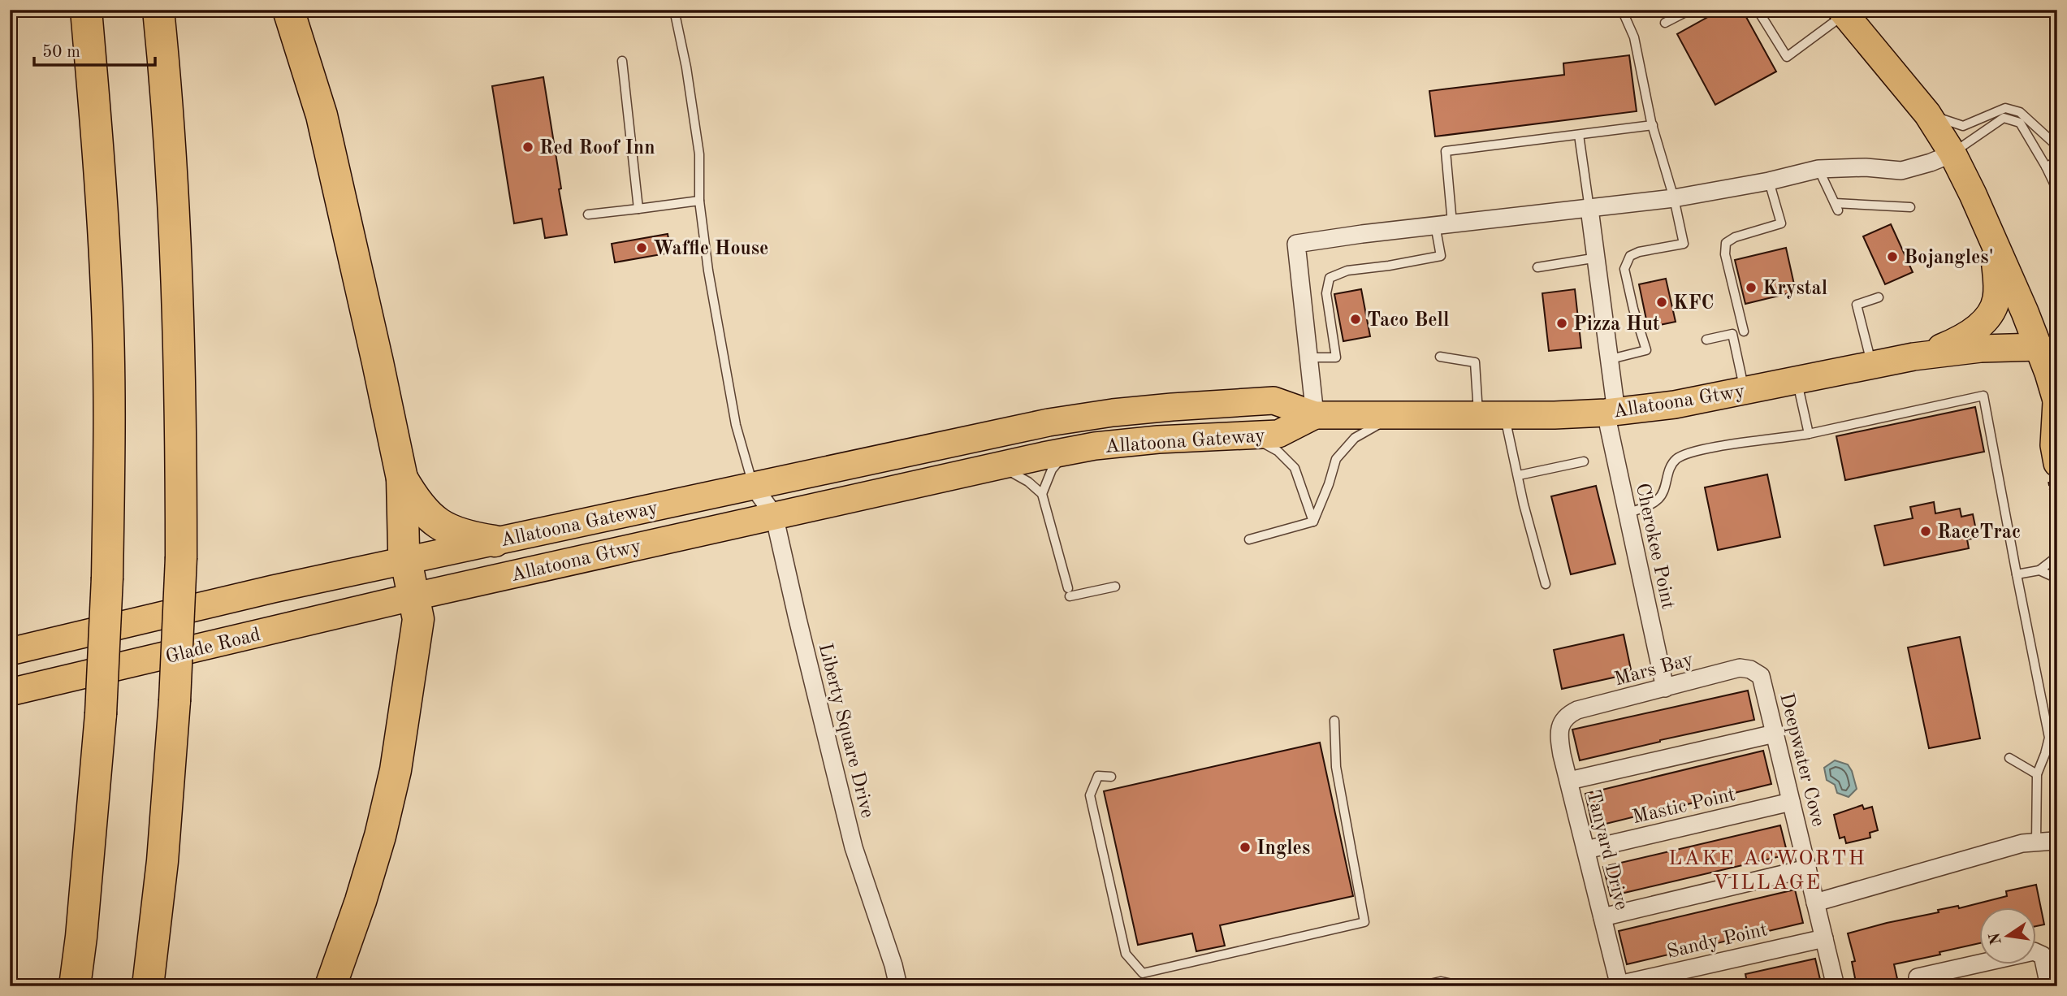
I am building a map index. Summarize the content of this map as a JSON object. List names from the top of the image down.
{
  "streets": {
    "main road": ["Allatoona Gtwy", "Allatoona Gateway", "Glade Road"],
    "street": [
      "Cherokee Point",
      "Mars Bay",
      "Liberty Square Drive",
      "Deepwater Cove",
      "Mastic Point",
      "Tanyard Drive",
      "Sandy Point"
    ]
  },
  "crossings": [
    ["Allatoona Gtwy", "Allatoona Gateway"],
    ["Allatoona Gtwy", "Cherokee Point"],
    ["Allatoona Gtwy", "Glade Road"],
    ["Allatoona Gateway", "Glade Road"],
    ["Allatoona Gateway", "Liberty Square Drive"],
    ["Cherokee Point", "Mars Bay"],
    ["Mars Bay", "Deepwater Cove"],
    ["Mars Bay", "Tanyard Drive"],
    ["Deepwater Cove", "Mastic Point"],
    ["Deepwater Cove", "Sandy Point"],
    ["Mastic Point", "Tanyard Drive"],
    ["Tanyard Drive", "Sandy Point"]
  ],
  "districts": ["LAKE ACWORTH VILLAGE"],
  "places": [
    "Red Roof Inn",
    "Waffle House",
    "Bojangles'",
    "Krystal",
    "KFC",
    "Taco Bell",
    "Pizza Hut",
    "RaceTrac",
    "Ingles"
  ],
  "scale_bar": "50 m",
  "north": "left"
}
